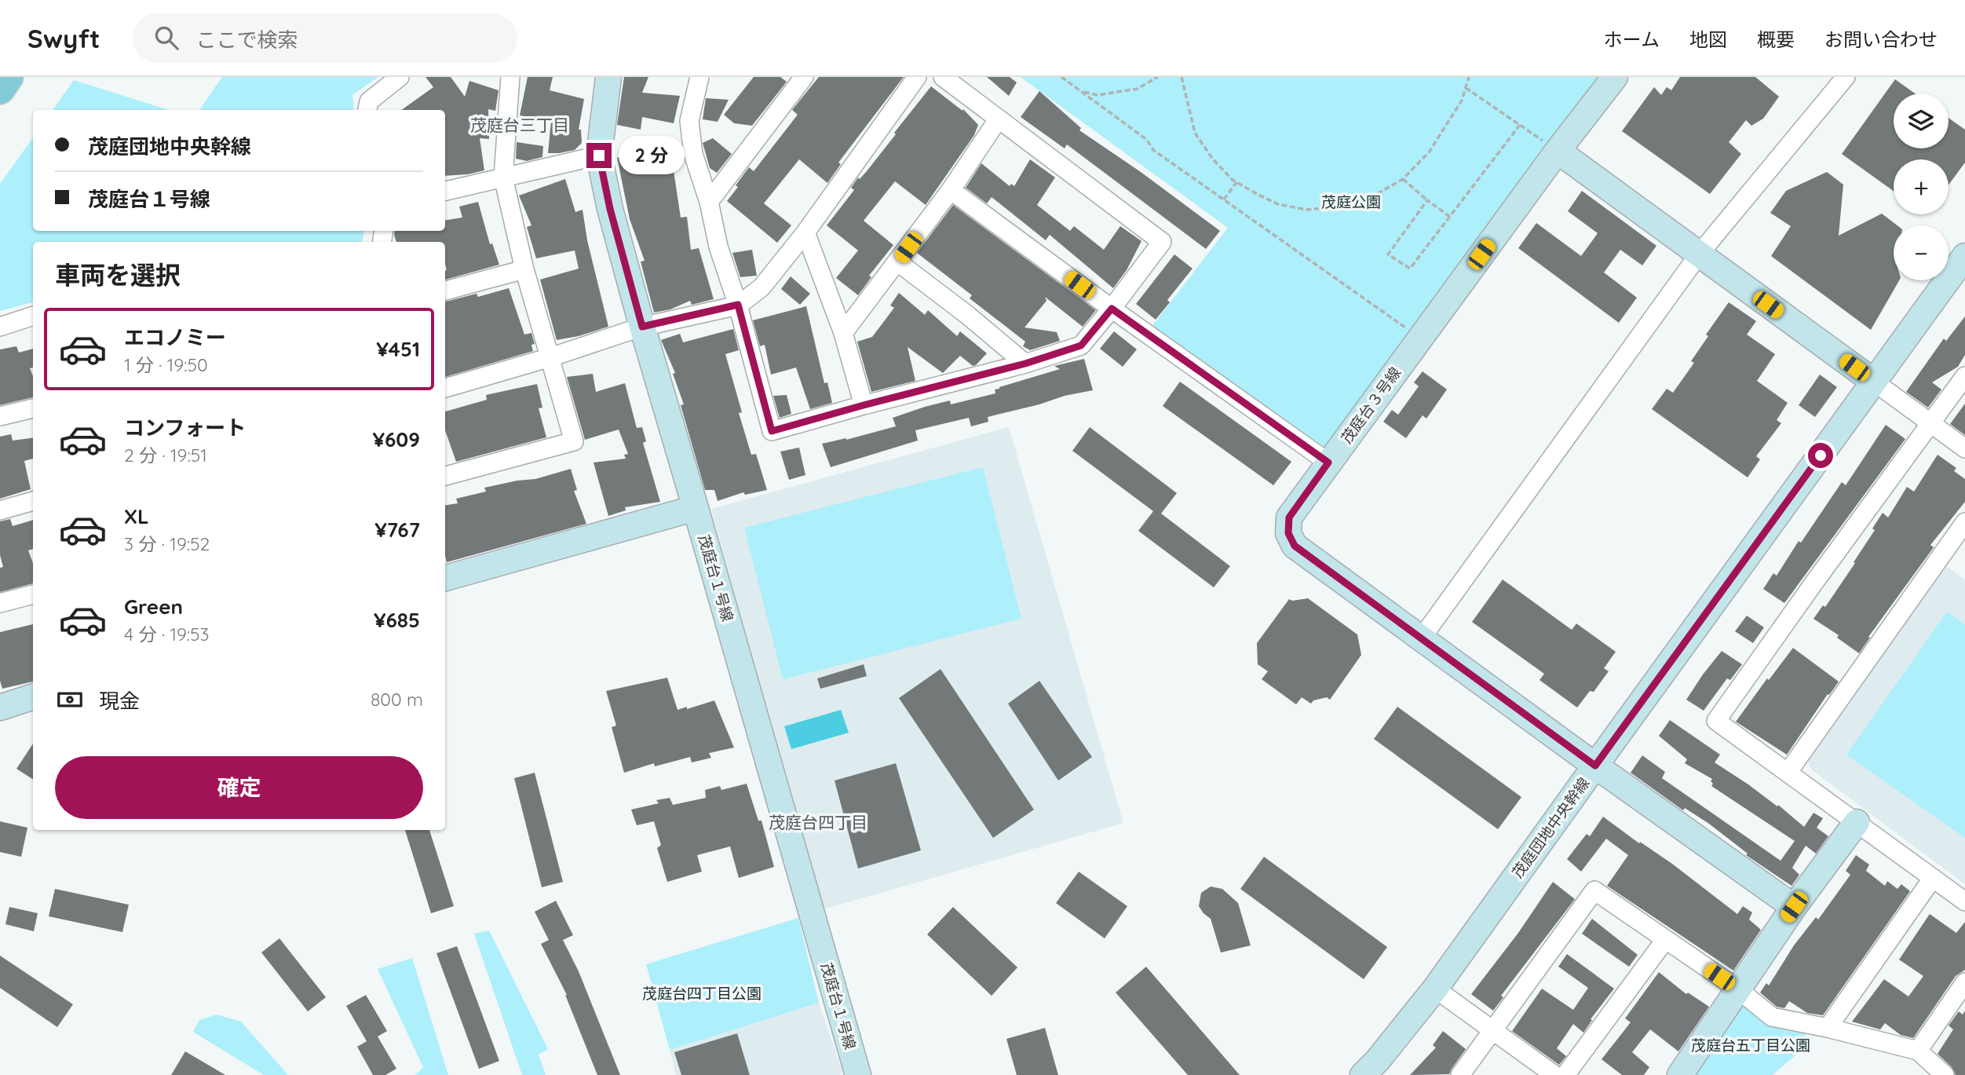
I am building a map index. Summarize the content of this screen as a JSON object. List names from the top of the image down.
{
  "streets": {
    "street": ["茂庭台３号線", "茂庭台１号線", "茂庭団地中央幹線"]
  },
  "crossings": [
    ["茂庭台３号線", "茂庭団地中央幹線"]
  ],
  "districts": ["茂庭台三丁目", "茂庭台四丁目"],
  "parks": ["茂庭公園", "茂庭台四丁目公園", "茂庭台五丁目公園"],
  "page": {
    "header": "Swyft",
    "search": "ここで検索",
    "nav": [
      "ホーム",
      "地図",
      "概要",
      "お問い合わせ"
    ],
    "map_buttons": ["+", "−"],
    "banner": ["茂庭団地中央幹線", "茂庭台１号線"],
    "bubble": "2 分",
    "heading": "車両を選択",
    "list": [
      {
        "name": "エコノミー",
        "note": "1 分 · 19:50",
        "value": "¥451"
      },
      {
        "name": "コンフォート",
        "note": "2 分 · 19:51",
        "value": "¥609"
      },
      {
        "name": "XL",
        "note": "3 分 · 19:52",
        "value": "¥767"
      },
      {
        "name": "Green",
        "note": "4 分 · 19:53",
        "value": "¥685"
      }
    ],
    "pay": ["現金", "800 m"],
    "buttons": "確定"
  }
}
